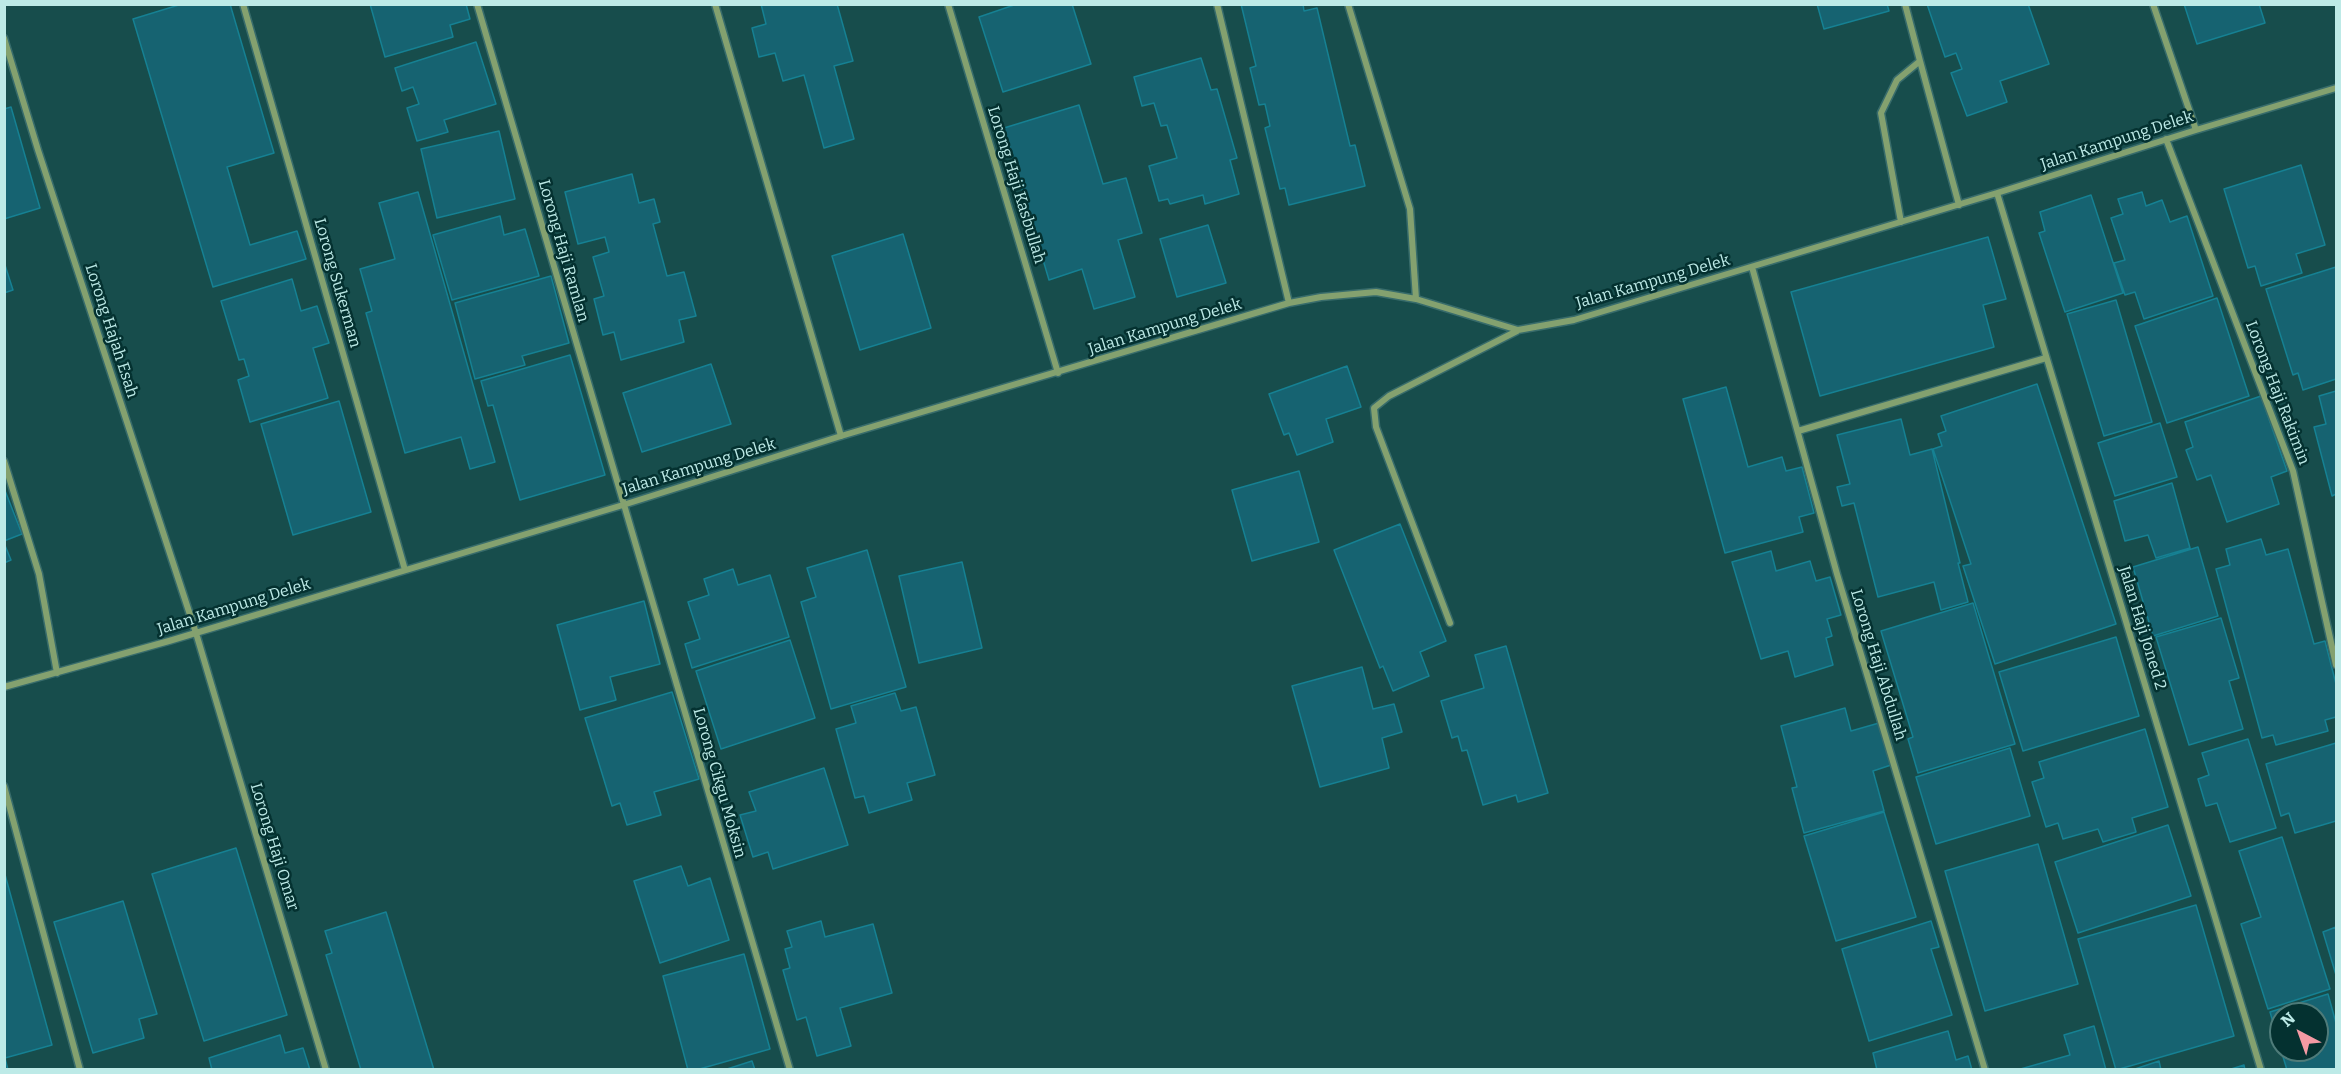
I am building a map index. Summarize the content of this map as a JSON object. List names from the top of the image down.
{
  "streets": {
    "street": [
      "Jalan Kampung Delek",
      "Lorong Haji Kasbullah",
      "Lorong Haji Ramlan",
      "Lorong Sukerman",
      "Lorong Hajah Esah",
      "Lorong Haji Rakimin",
      "Jalan Haji Joned 2",
      "Lorong Haji Abdullah",
      "Lorong Cikgu Moksin",
      "Lorong Haji Omar"
    ]
  },
  "crossings": [
    ["Jalan Kampung Delek", "Lorong Haji Kasbullah"],
    ["Jalan Kampung Delek", "Lorong Haji Ramlan"],
    ["Jalan Kampung Delek", "Lorong Sukerman"],
    ["Jalan Kampung Delek", "Lorong Hajah Esah"],
    ["Jalan Kampung Delek", "Lorong Haji Rakimin"],
    ["Jalan Kampung Delek", "Jalan Haji Joned 2"],
    ["Jalan Kampung Delek", "Lorong Haji Abdullah"],
    ["Jalan Kampung Delek", "Lorong Cikgu Moksin"],
    ["Jalan Kampung Delek", "Lorong Haji Omar"],
    ["Lorong Haji Ramlan", "Lorong Cikgu Moksin"],
    ["Lorong Hajah Esah", "Lorong Haji Omar"]
  ],
  "north": "top left"
}
